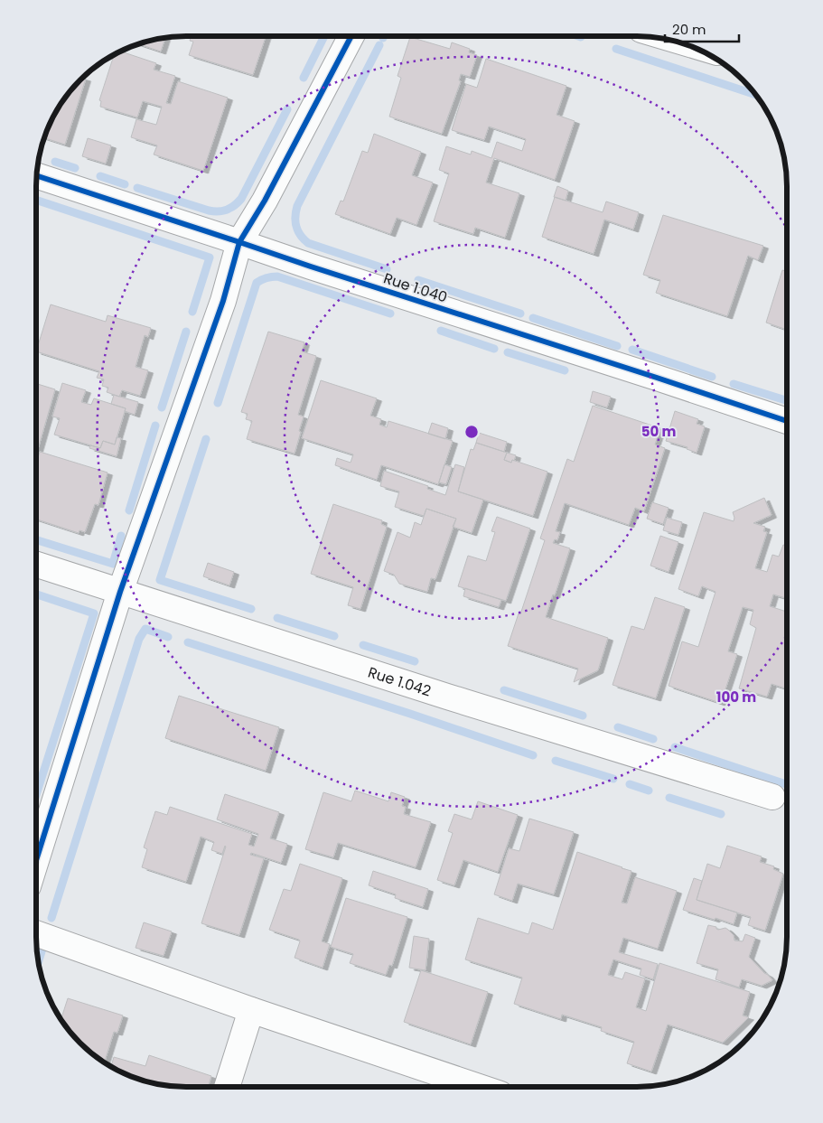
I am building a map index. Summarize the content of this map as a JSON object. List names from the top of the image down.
{
  "streets": {
    "street": ["Rue 1.040", "Rue 1.042"]
  },
  "scale_bar": "20 m",
  "rings": ["50 m", "100 m"]
}
